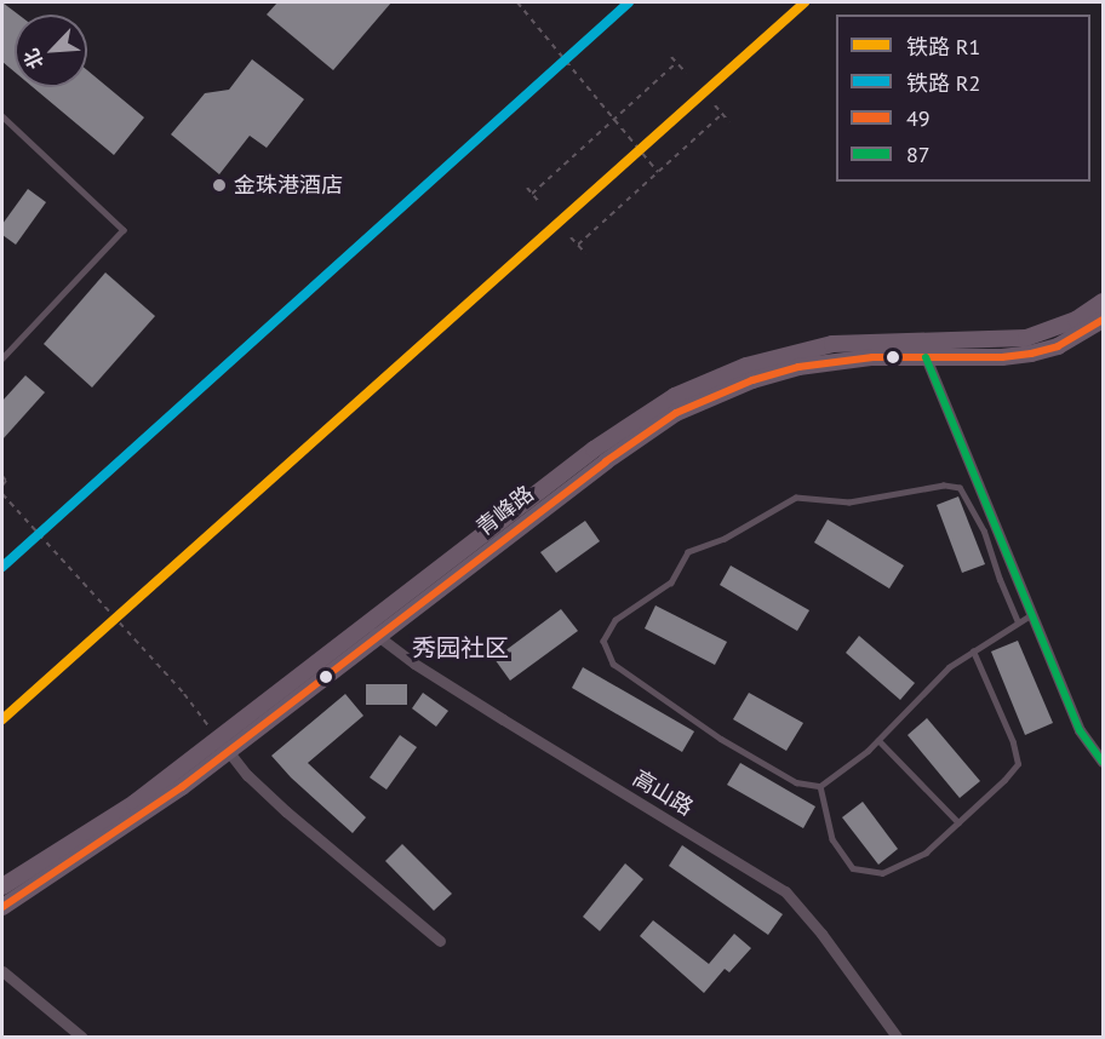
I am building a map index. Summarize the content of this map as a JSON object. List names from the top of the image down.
{
  "streets": {
    "main road": ["青峰路"],
    "street": ["高山路"]
  },
  "crossings": [
    ["青峰路", "高山路"]
  ],
  "districts": ["秀园社区"],
  "places": ["金珠港酒店"],
  "lines": [
    "rail line R1",
    "rail line R2",
    "transit line 49",
    "transit line 87"
  ],
  "legend": [
    "铁路 R1",
    "铁路 R2",
    "49",
    "87"
  ],
  "north": "bottom left"
}
